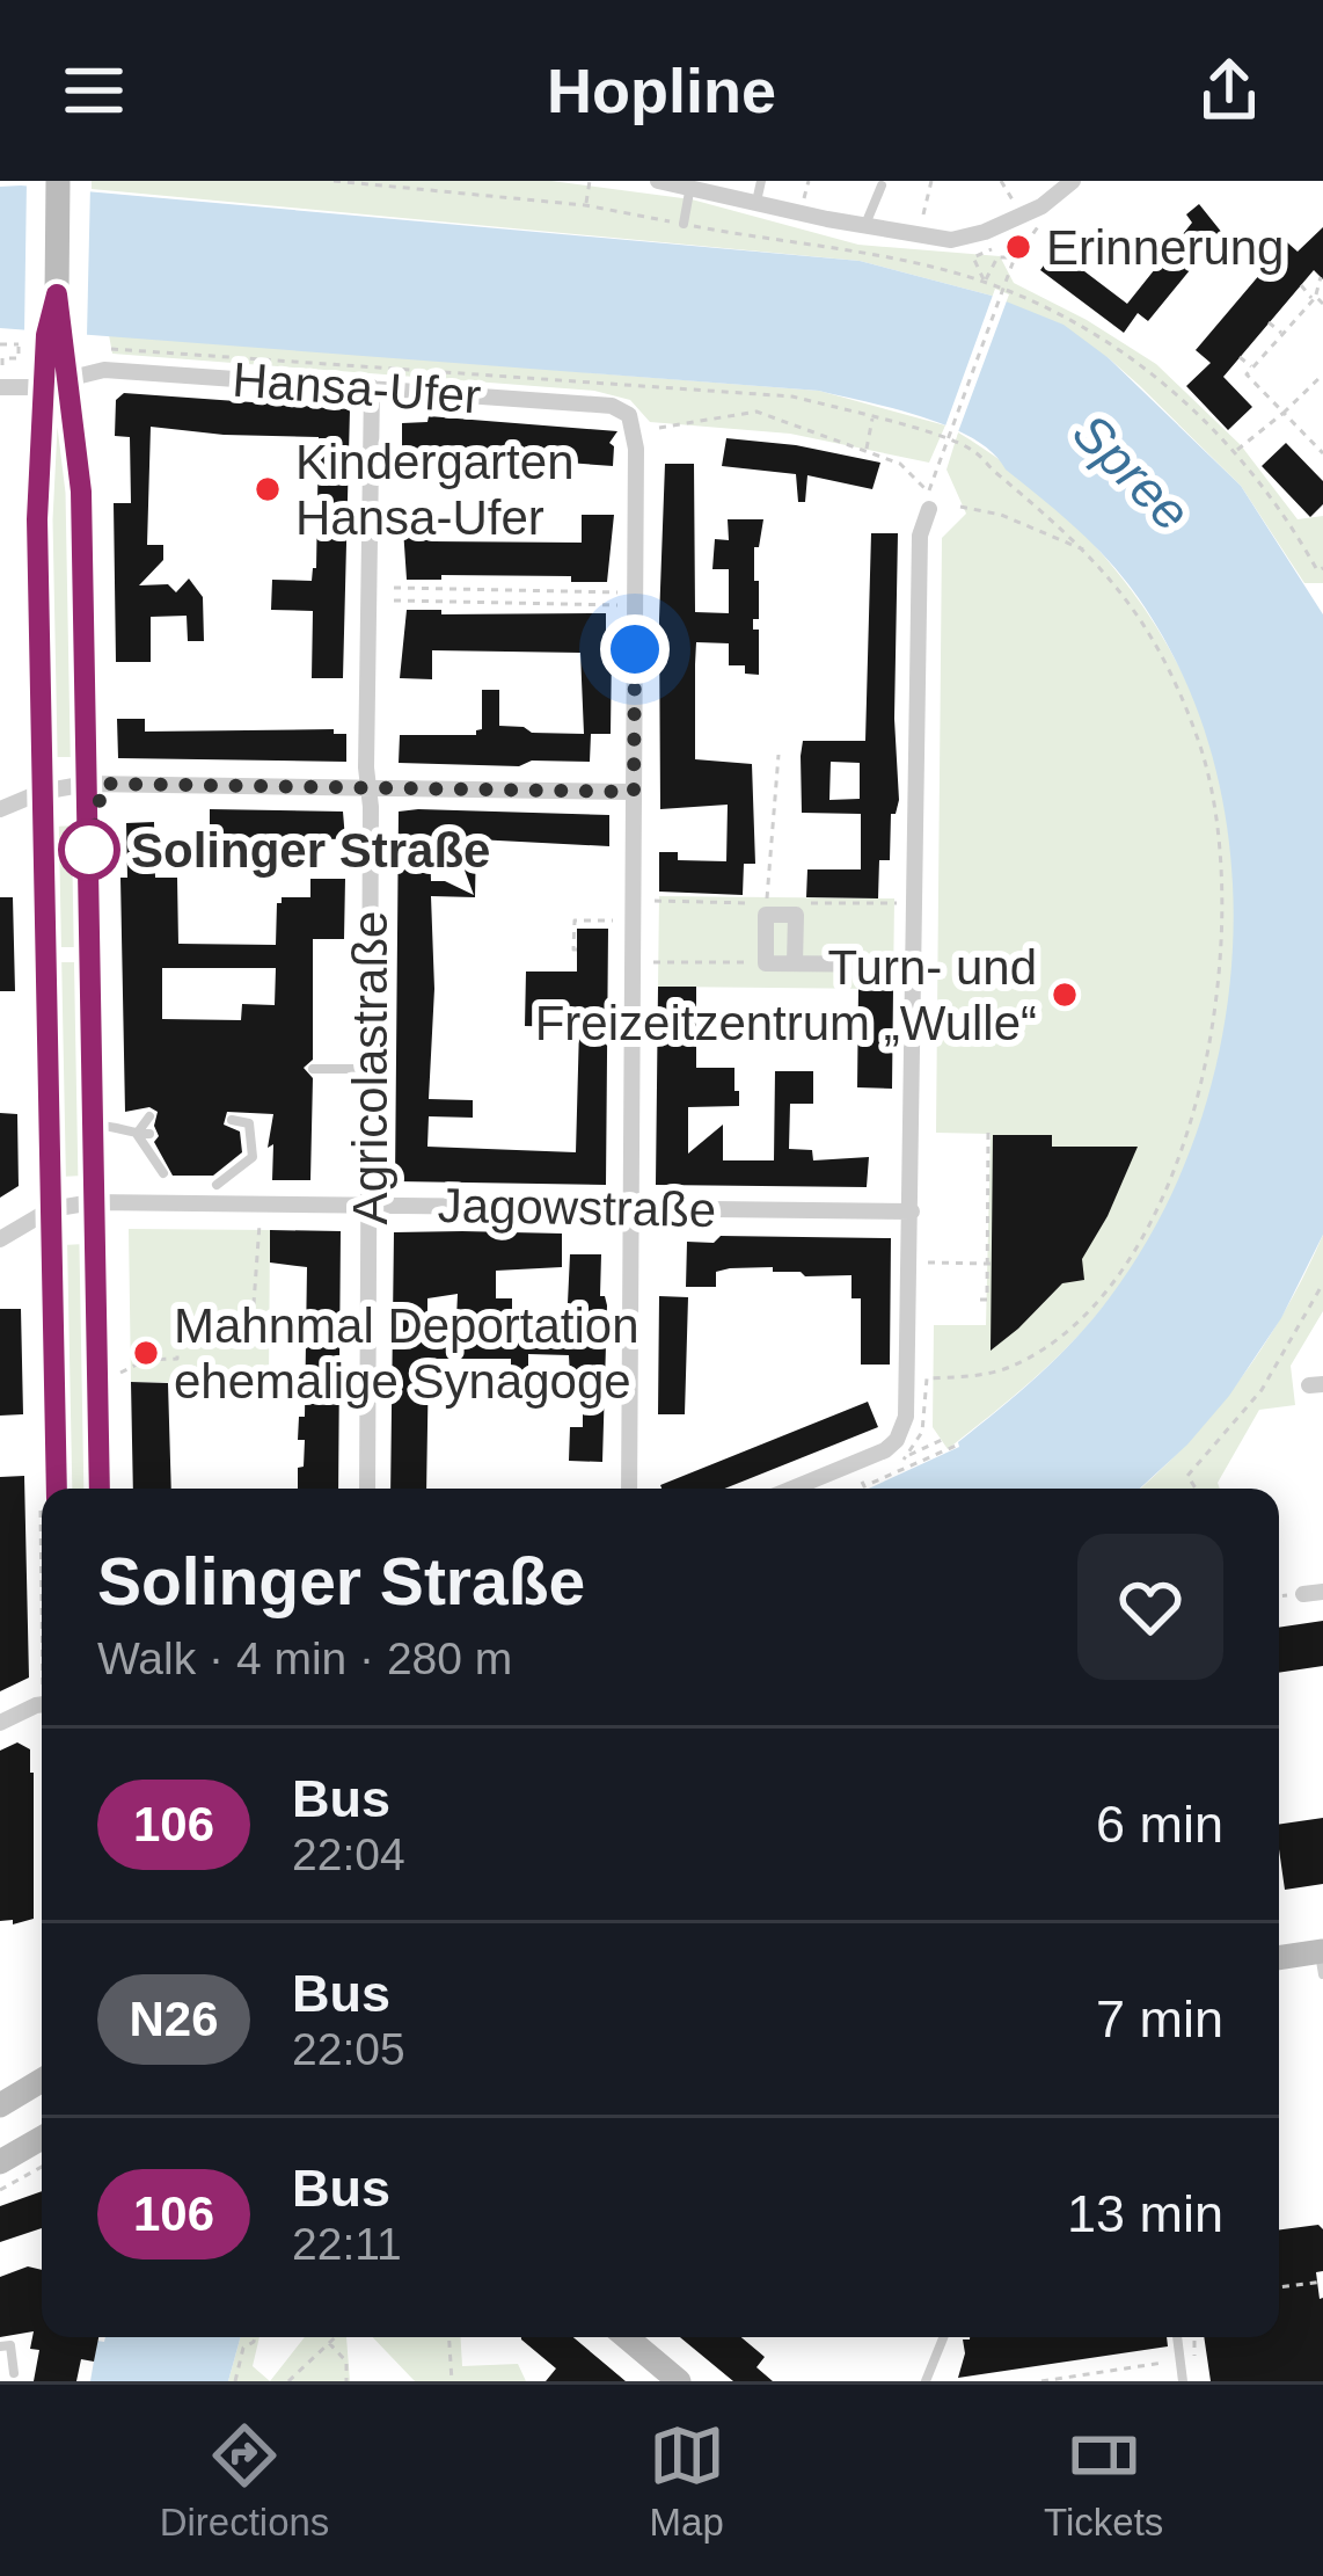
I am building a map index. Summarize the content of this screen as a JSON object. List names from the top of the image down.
{
  "streets": {
    "street": ["Hansa-Ufer", "Agricolastraße", "Jagowstraße"]
  },
  "crossings": [
    ["Hansa-Ufer", "Agricolastraße"],
    ["Agricolastraße", "Jagowstraße"]
  ],
  "water": ["Spree"],
  "places": [
    "Erinnerung",
    "Kindergarten Hansa-Ufer",
    "Solinger Straße",
    "Turn- und Freizeitzentrum „Wulle“",
    "Mahnmal Deportation ehemalige Synagoge"
  ],
  "lines": ["bus line 106"],
  "page": {
    "header": "Hopline",
    "heading": ["Solinger Straße", "Walk · 4 min · 280 m"],
    "list": [
      {
        "mark": "106",
        "name": "Bus",
        "note": "22:04",
        "value": "6 min"
      },
      {
        "mark": "N26",
        "name": "Bus",
        "note": "22:05",
        "value": "7 min"
      },
      {
        "mark": "106",
        "name": "Bus",
        "note": "22:11",
        "value": "13 min"
      }
    ],
    "tabs": ["Directions", "Map", "Tickets"]
  }
}
